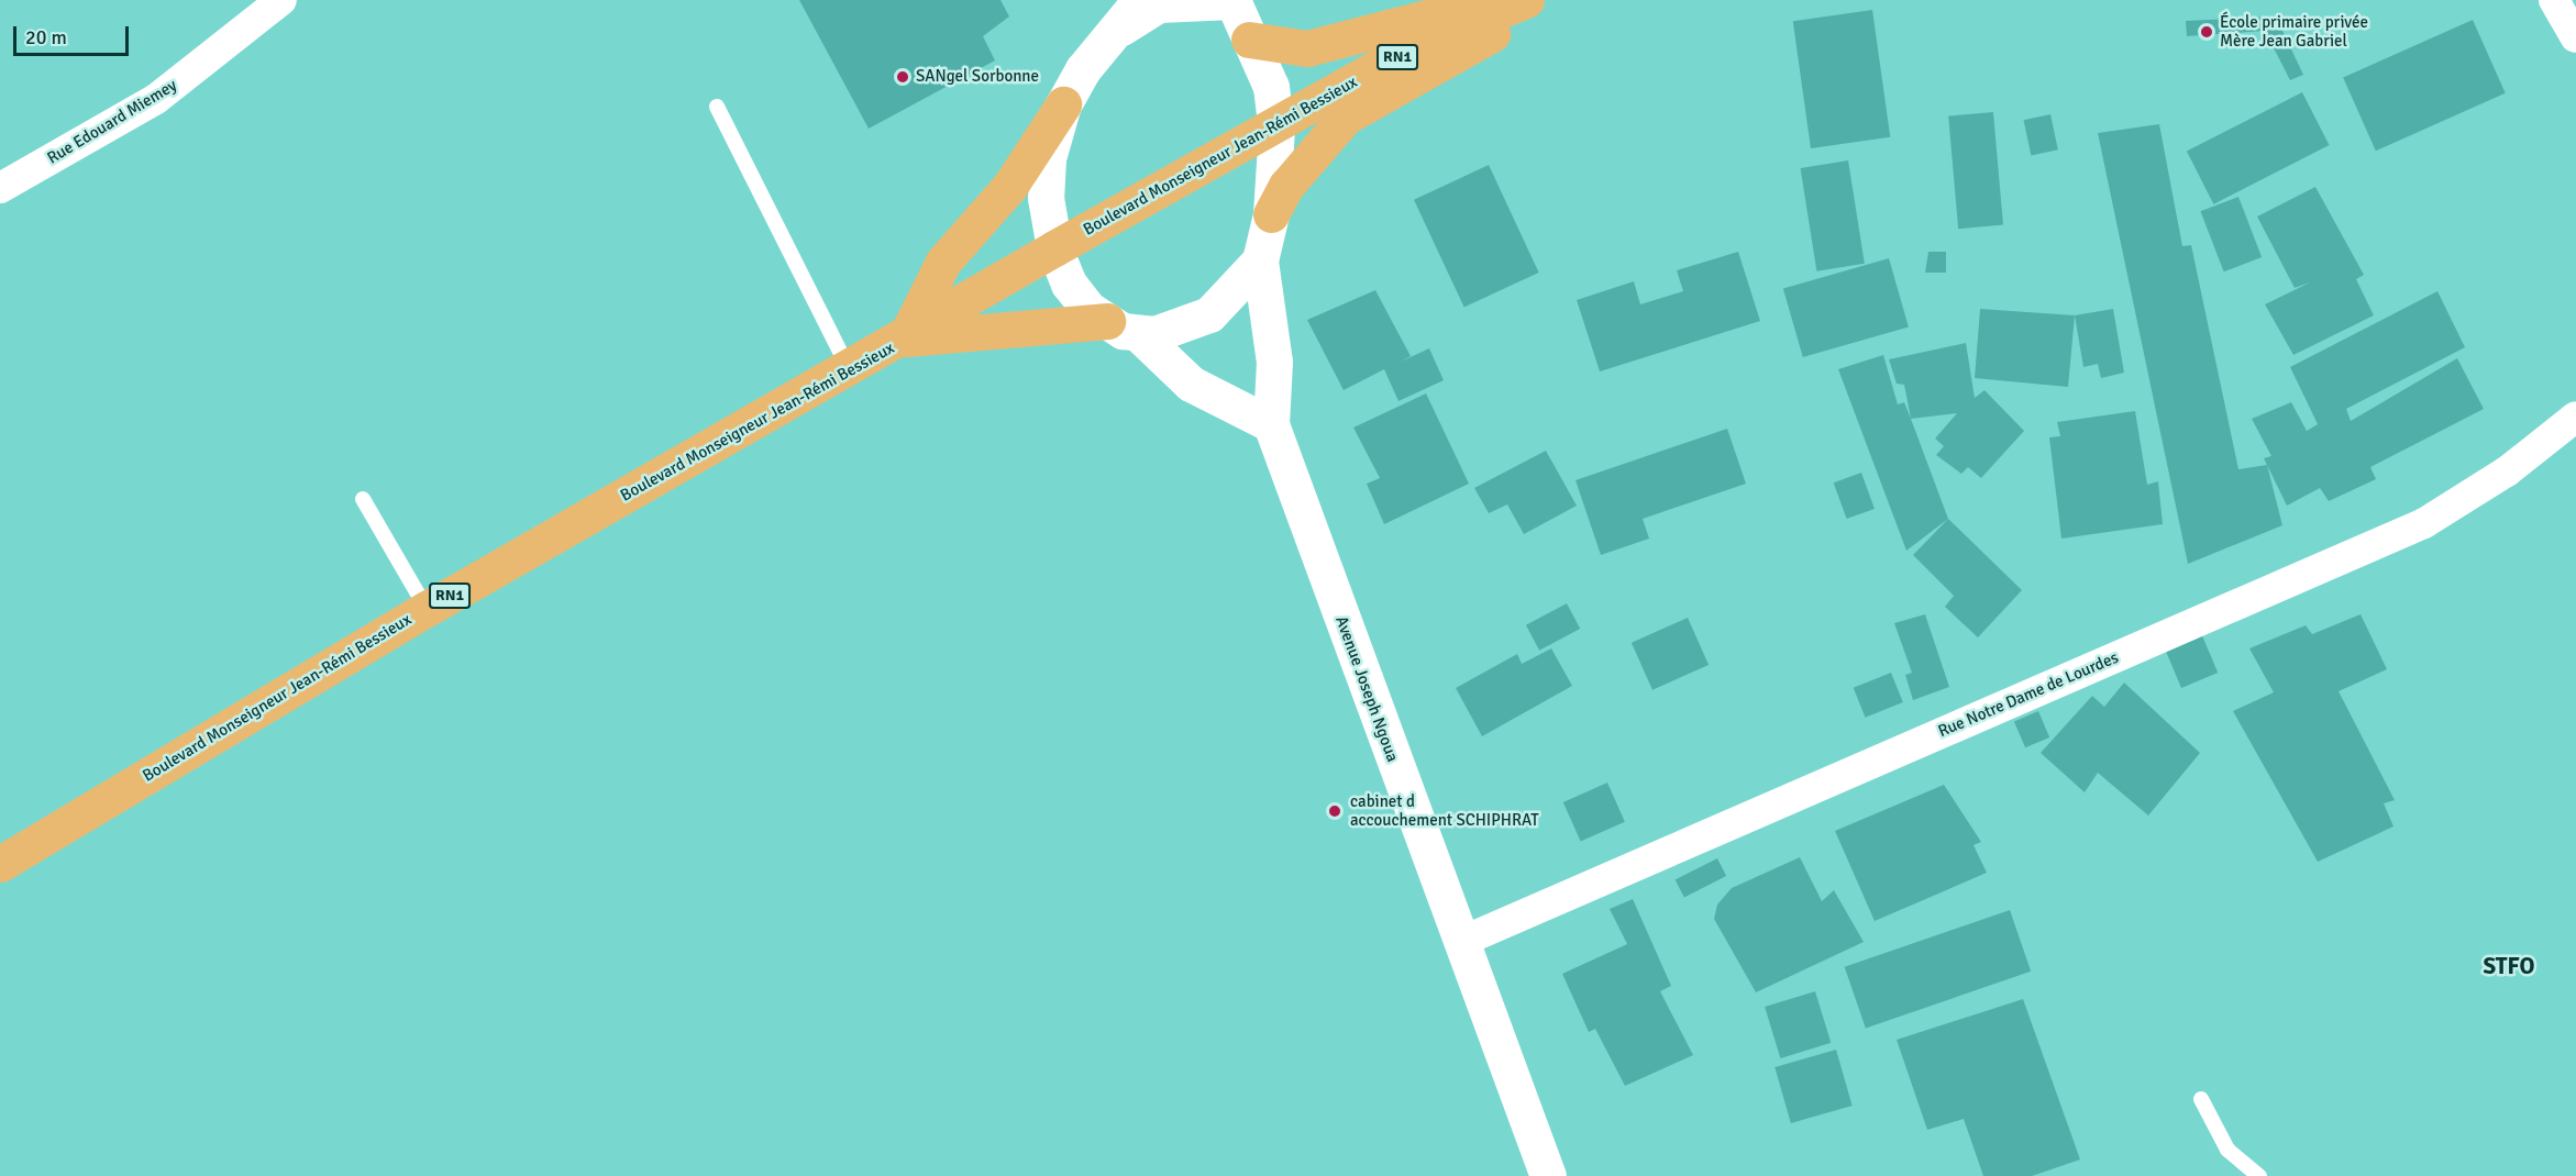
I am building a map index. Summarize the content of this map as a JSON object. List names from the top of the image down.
{
  "streets": {
    "main road": ["RN1", "Boulevard Monseigneur Jean-Rémi Bessieux", "Avenue Joseph Ngoua"],
    "street": ["Rue Edouard Miemey", "Rue Notre Dame de Lourdes"]
  },
  "crossings": [
    ["Avenue Joseph Ngoua", "Rue Notre Dame de Lourdes"]
  ],
  "districts": ["STFO"],
  "places": ["École primaire privée Mère Jean Gabriel", "SANgel Sorbonne", "cabinet d accouchement SCHIPHRAT"],
  "scale_bar": "20 m"
}
